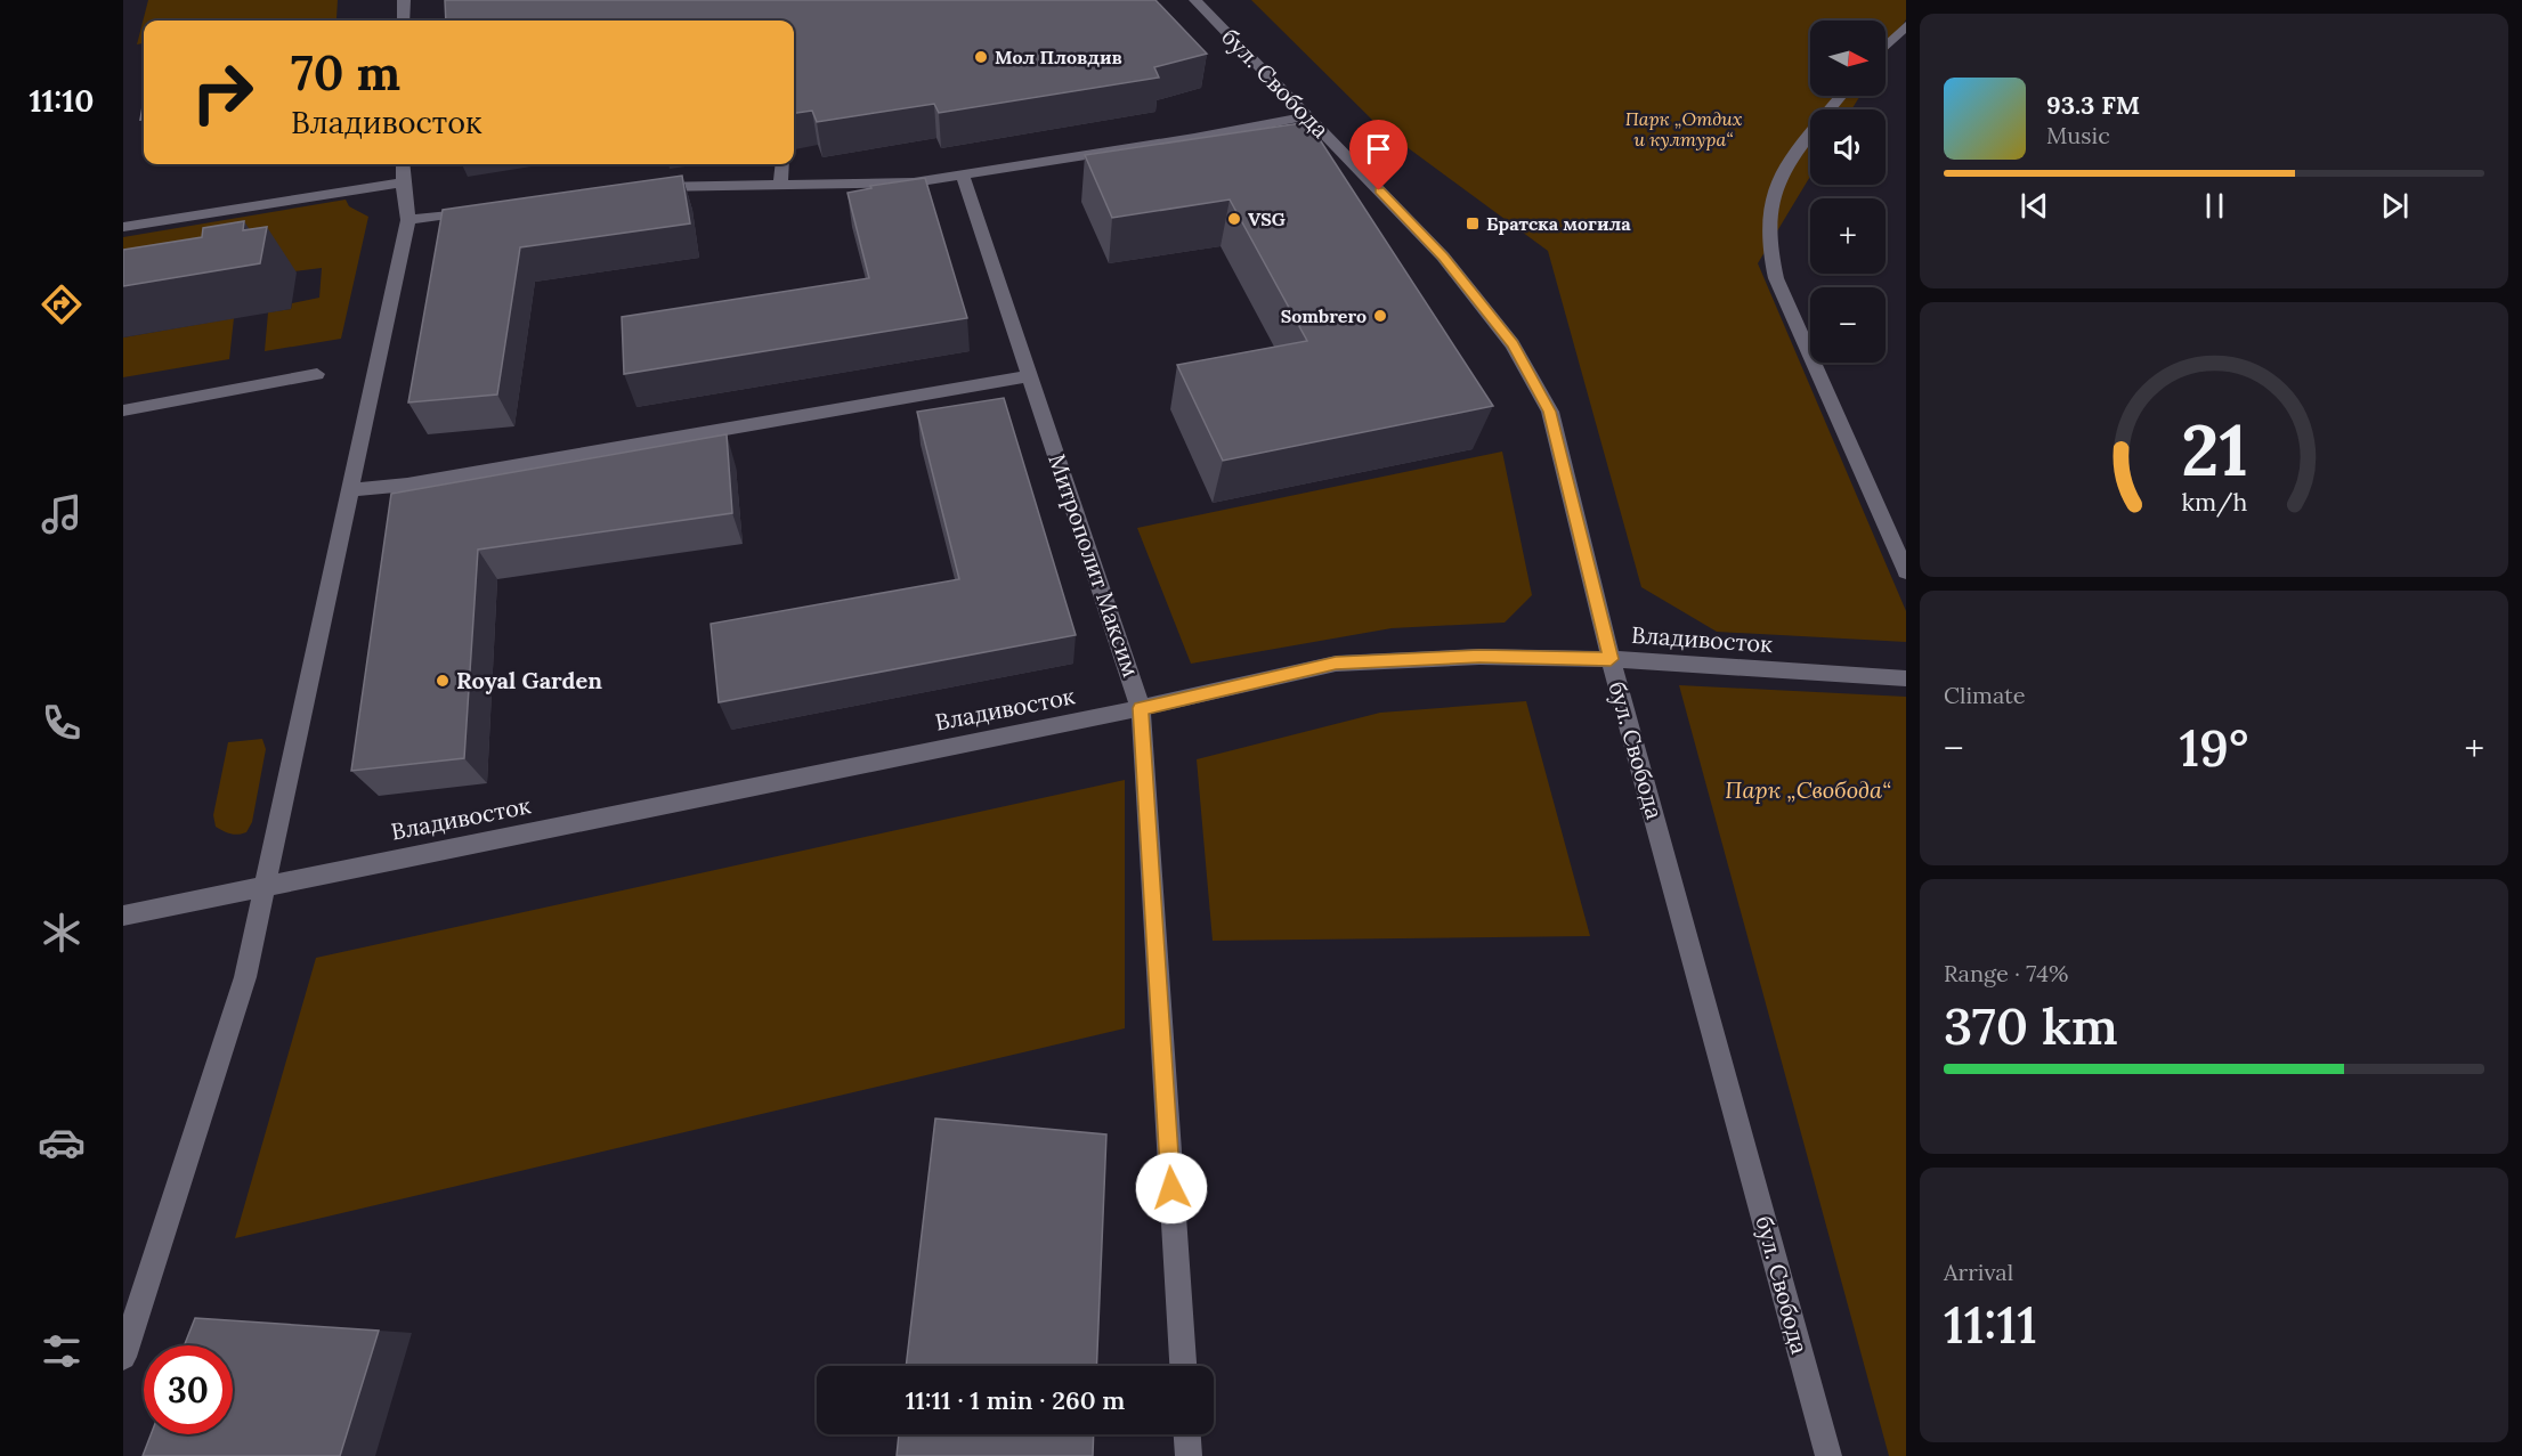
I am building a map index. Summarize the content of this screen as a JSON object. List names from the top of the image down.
{
  "streets": {
    "street": ["бул. Свобода", "Митрополит Максим", "Владивосток"]
  },
  "crossings": [
    ["бул. Свобода", "Владивосток"],
    ["Митрополит Максим", "Владивосток"]
  ],
  "parks": ["Парк „Отдих и култура“", "Парк „Свобода“"],
  "places": {
    "other": [
      "Мол Пловдив",
      "VSG",
      "Sombrero",
      "Royal Garden"
    ],
    "transit": ["Братска могила"]
  },
  "north": "right",
  "page": {
    "tabs": "11:10",
    "map_buttons": ["+", "−"],
    "turn": ["70 m", "Владивосток"],
    "song": ["93.3 FM", "Music"],
    "tile": [
      "Climate",
      ["Range · 74%", "370 km"],
      ["Arrival", "11:11"]
    ],
    "heat": ["−", "19°", "+"],
    "limit": "30",
    "trip": "11:11 · 1 min · 260 m",
    "gauge": ["21", "km/h"]
  }
}
